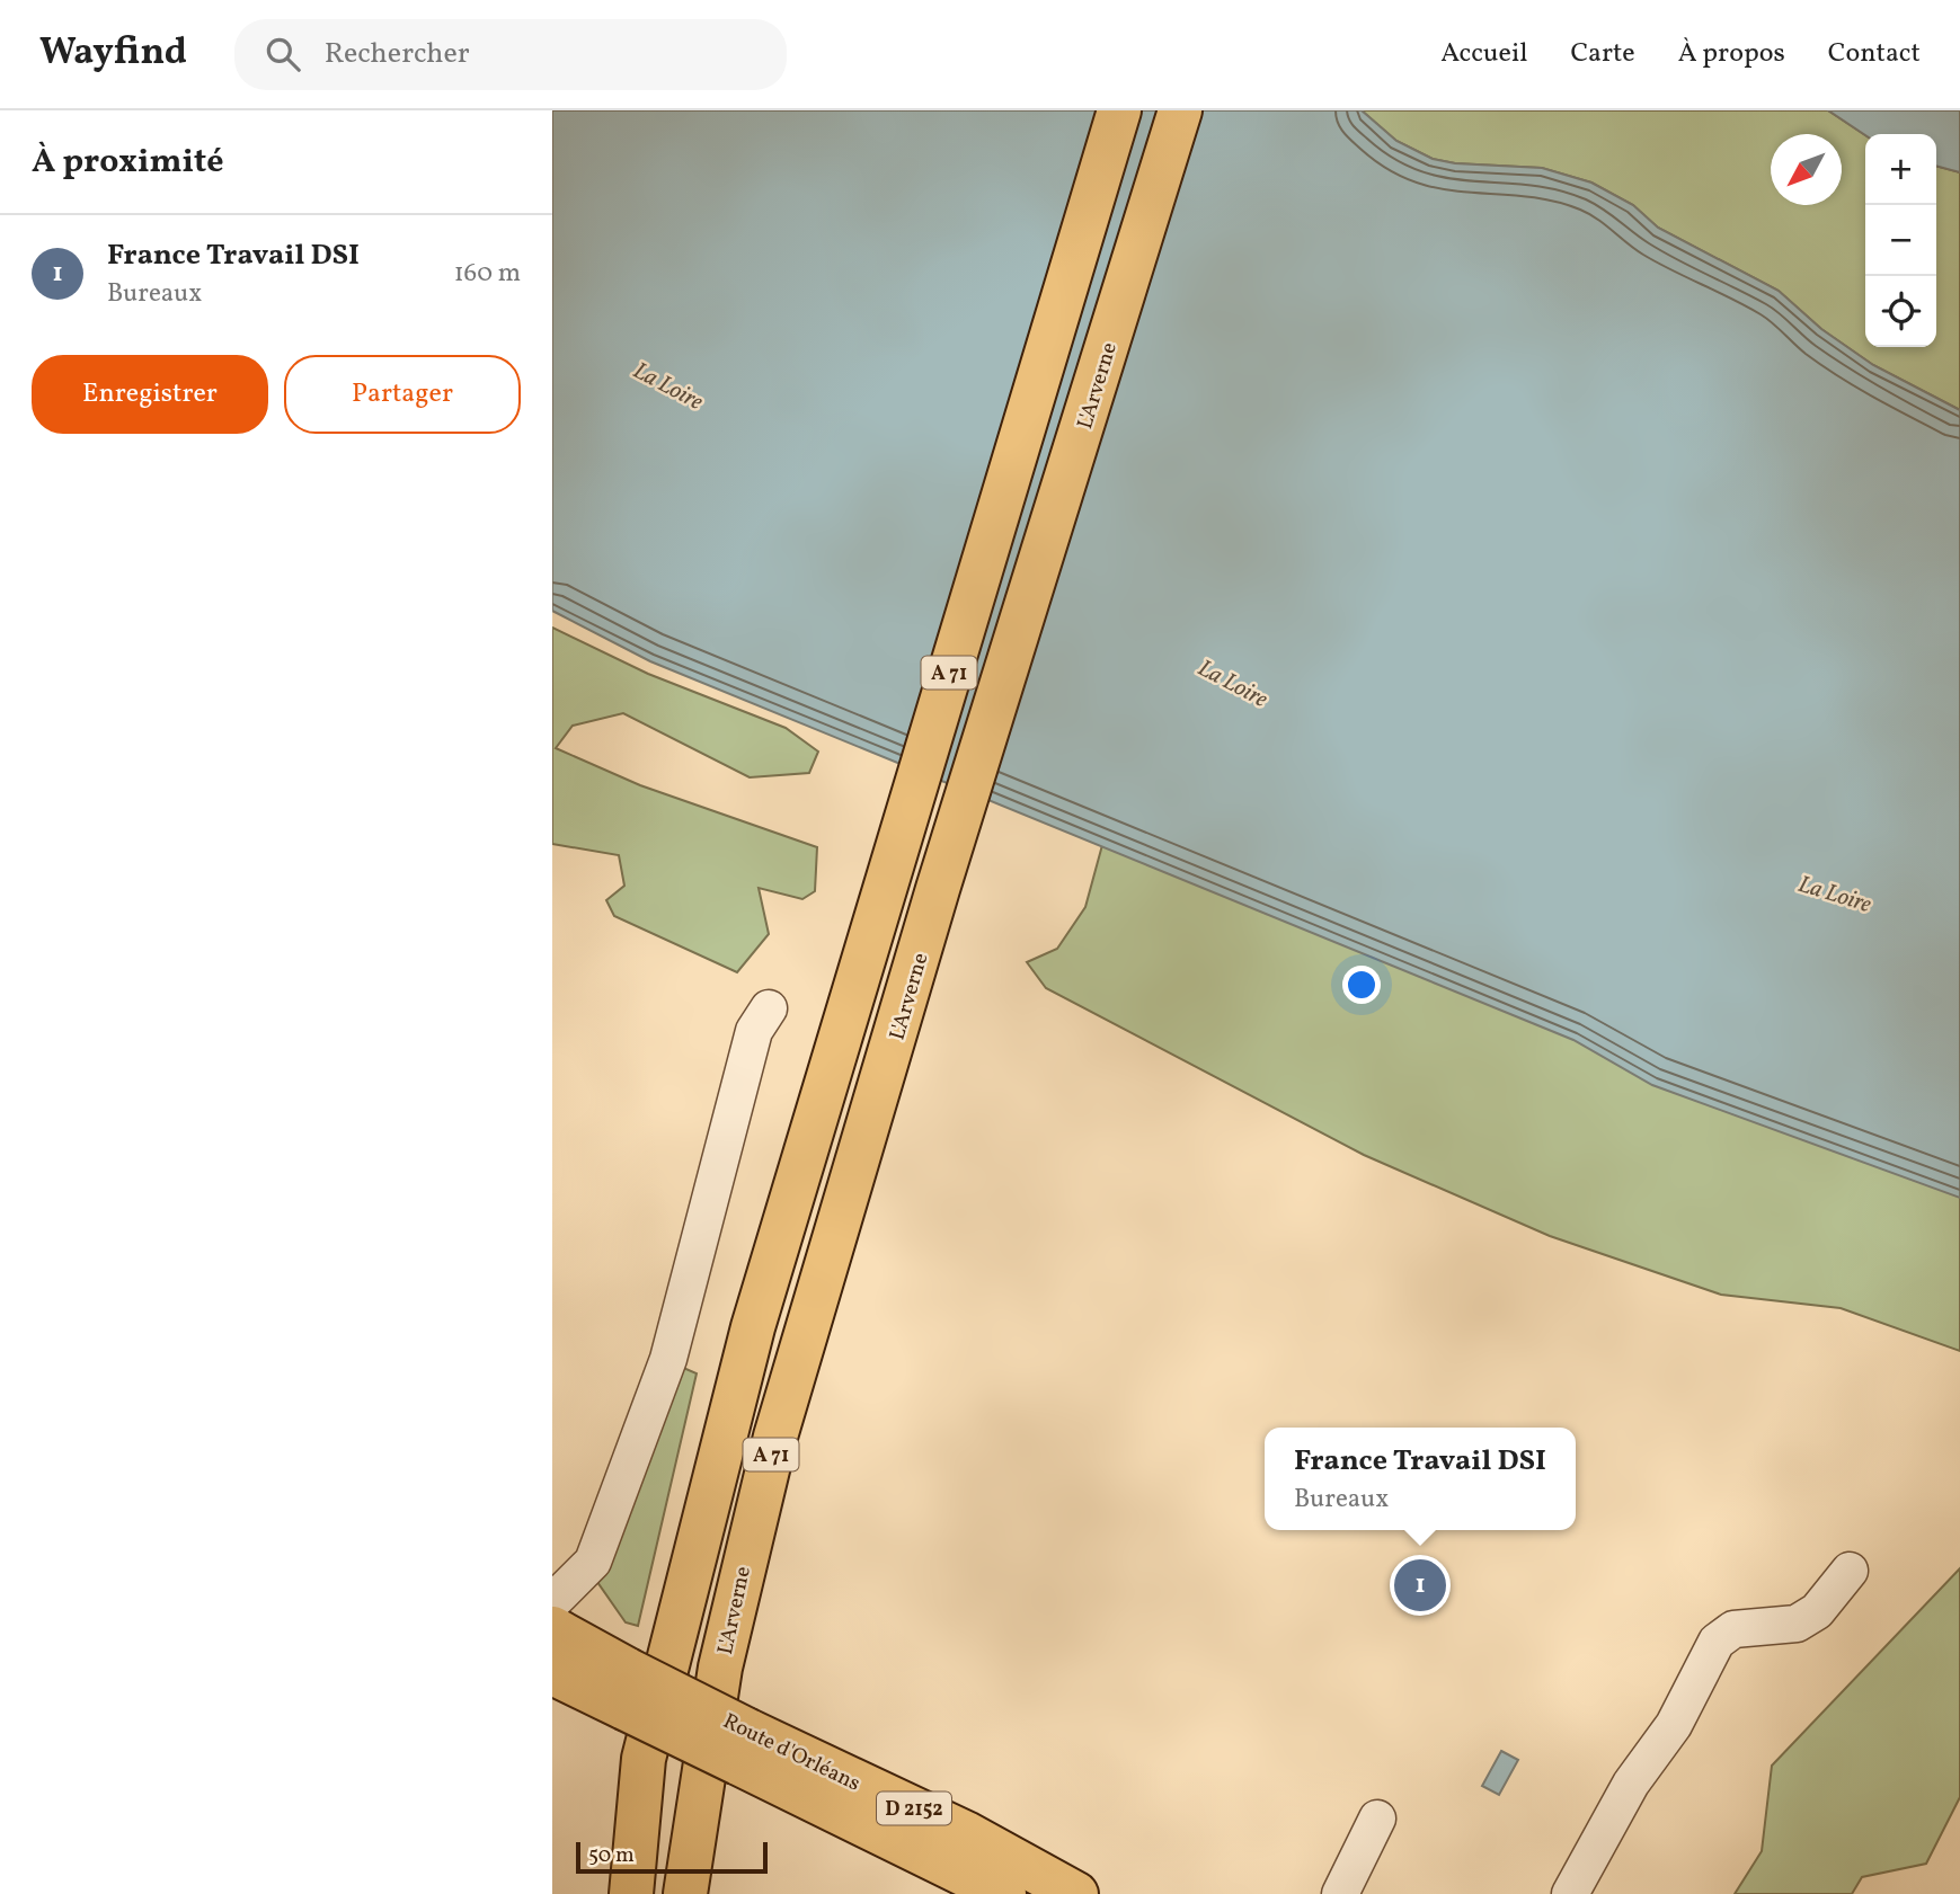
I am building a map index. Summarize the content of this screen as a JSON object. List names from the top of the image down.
{
  "streets": {
    "main road": [
      "L'Arverne",
      "A 71",
      "Route d'Orléans",
      "D 2152"
    ]
  },
  "water": ["La Loire"],
  "scale_bar": "50 m",
  "north": "bottom left",
  "page": {
    "header": "Wayfind",
    "search": "Rechercher",
    "nav": [
      "Accueil",
      "Carte",
      "À propos",
      "Contact"
    ],
    "heading": "À proximité",
    "map_buttons": ["+", "−"],
    "list": [
      {
        "mark": "1",
        "name": "France Travail DSI",
        "note": "Bureaux",
        "value": "160 m"
      }
    ],
    "buttons": ["Enregistrer", "Partager"],
    "popup": ["France Travail DSI", "Bureaux"],
    "pins": "1",
    "scale": "50 m"
  }
}
